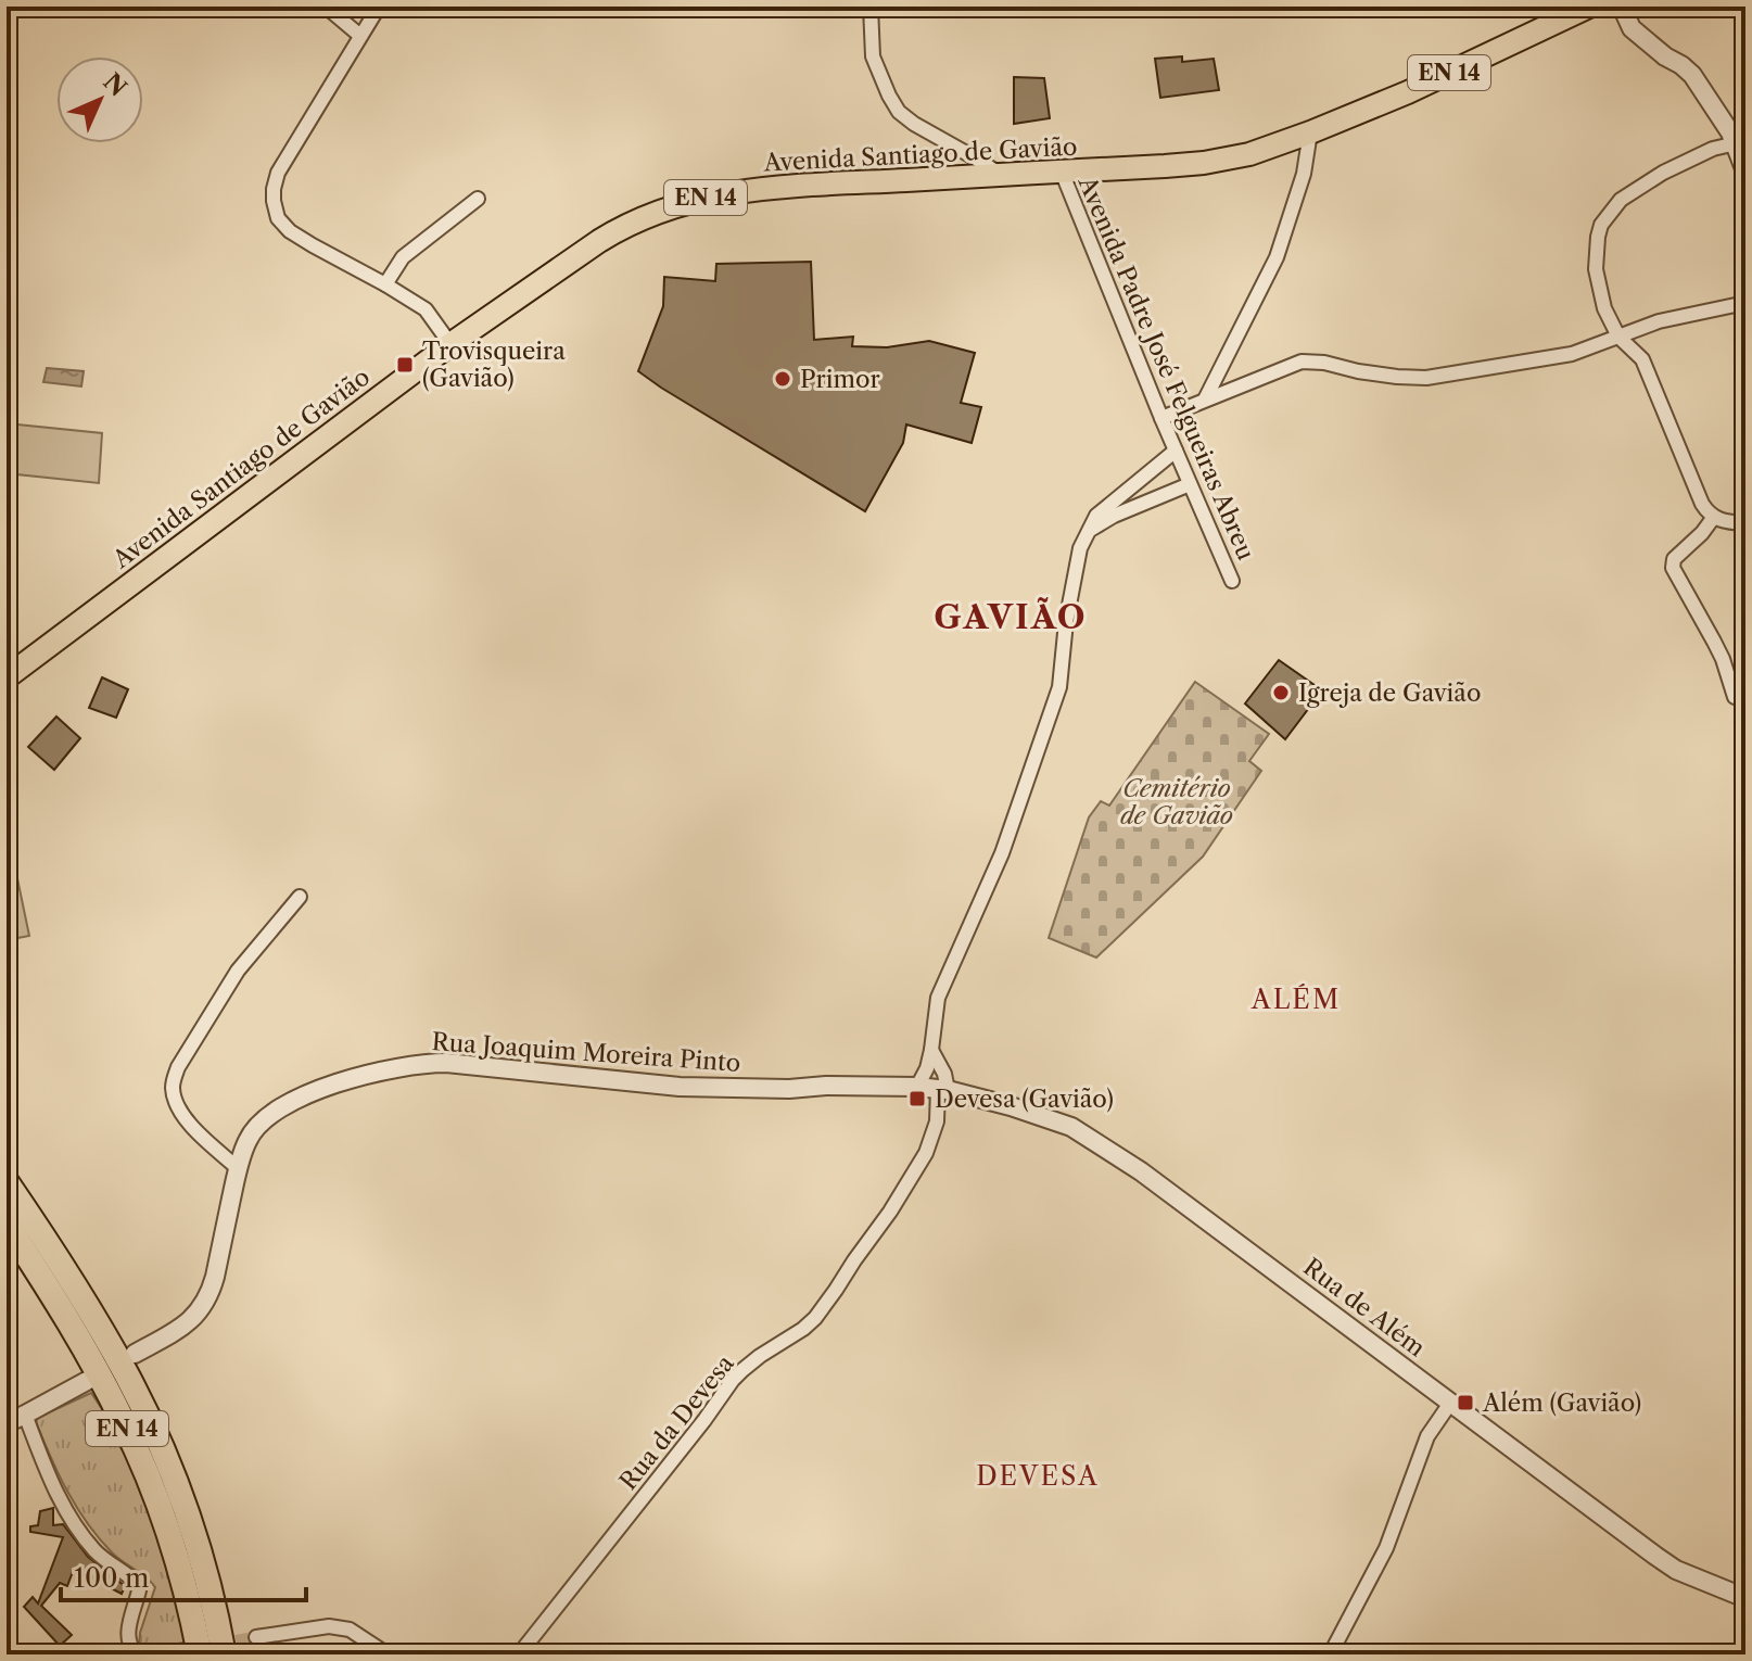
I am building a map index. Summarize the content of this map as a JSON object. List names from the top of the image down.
{
  "streets": {
    "highway": ["EN 14"],
    "main road": ["Avenida Santiago de Gavião"],
    "street": [
      "Avenida Padre José Felgueiras Abreu",
      "Rua Joaquim Moreira Pinto",
      "Rua de Além",
      "Rua da Devesa"
    ]
  },
  "crossings": [
    ["Avenida Santiago de Gavião", "Avenida Padre José Felgueiras Abreu"],
    ["Rua Joaquim Moreira Pinto", "Rua de Além"],
    ["Rua Joaquim Moreira Pinto", "Rua da Devesa"],
    ["Rua de Além", "Rua da Devesa"]
  ],
  "districts": ["GAVIÃO", "ALÉM", "DEVESA"],
  "parks": ["Cemitério de Gavião"],
  "places": {
    "transit": ["Trovisqueira (Gavião)", "Devesa (Gavião)", "Além (Gavião)"],
    "other": ["Primor", "Igreja de Gavião"]
  },
  "scale_bar": "100 m",
  "north": "top right"
}
